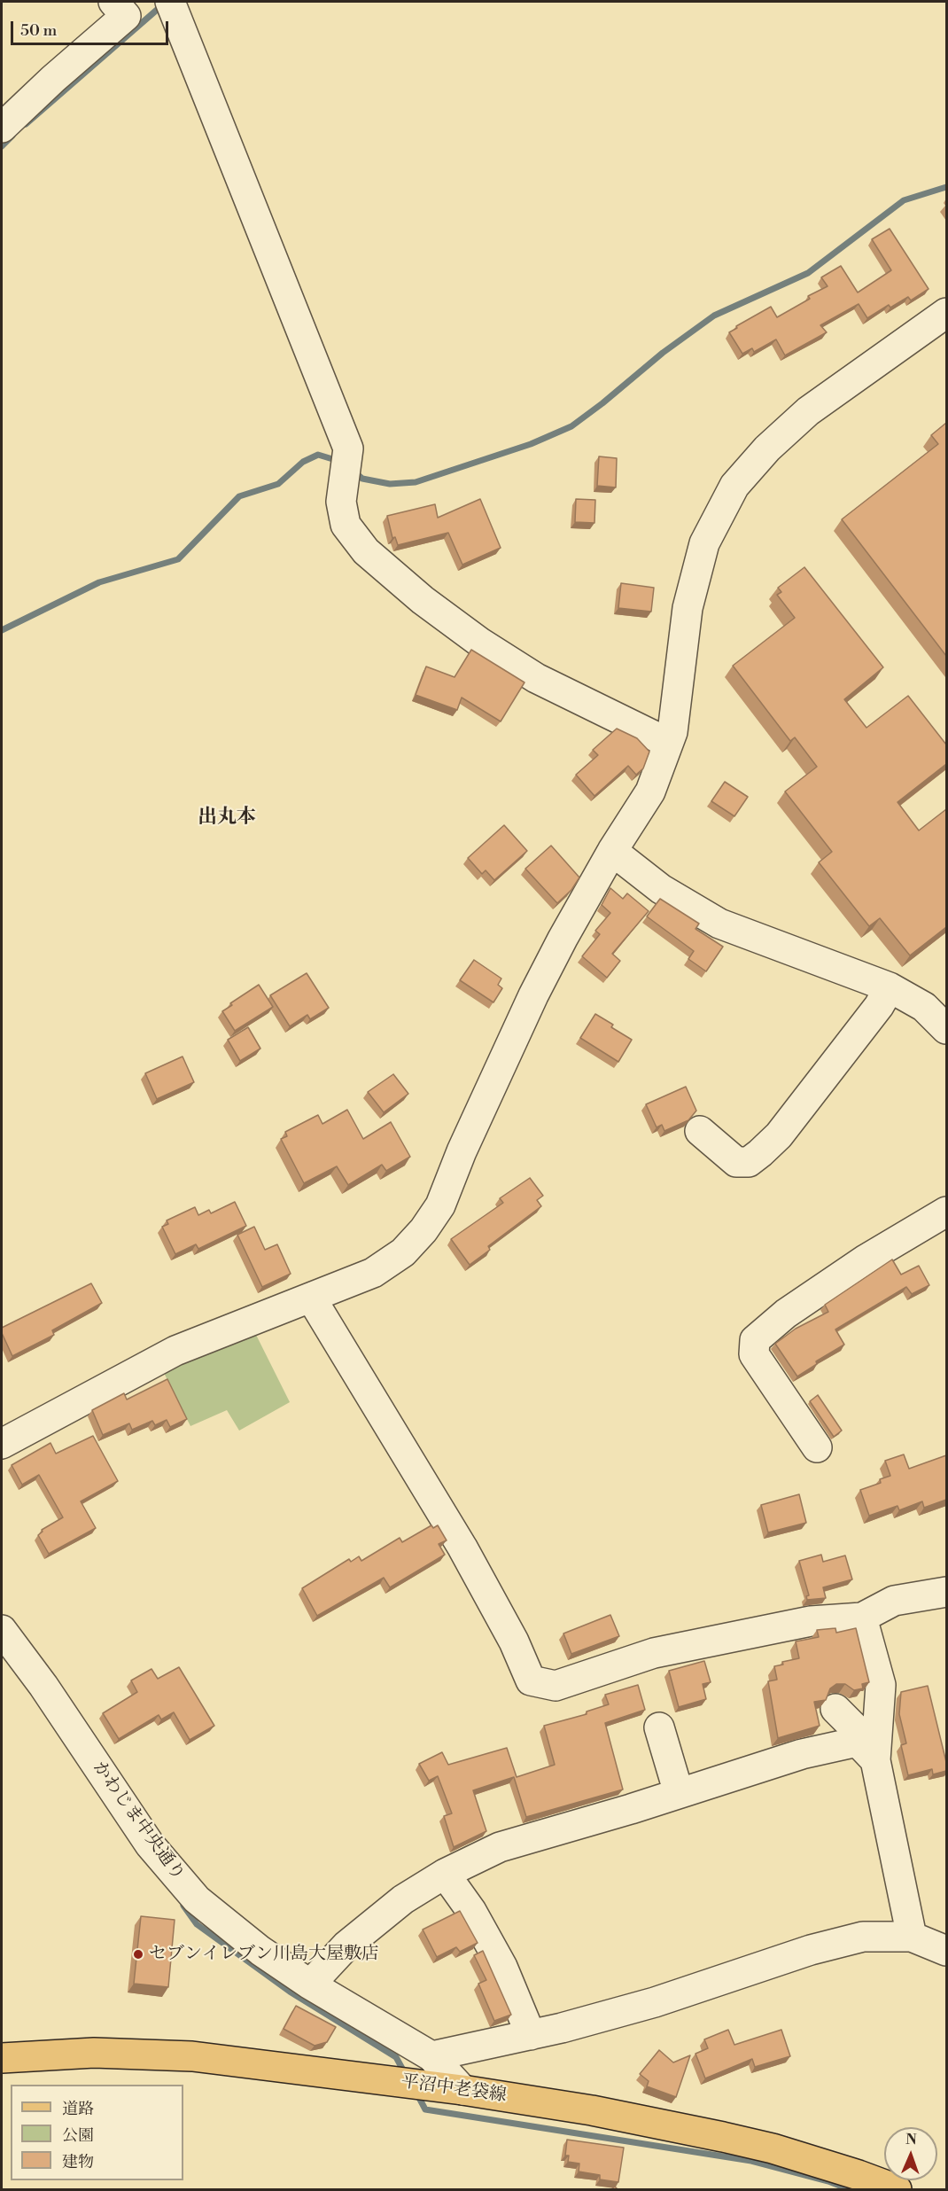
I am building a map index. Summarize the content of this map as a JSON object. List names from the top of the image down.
{
  "streets": {
    "main road": ["平沼中老袋線"],
    "street": ["かわじま中央通り"]
  },
  "crossings": [
    ["かわじま中央通り", "平沼中老袋線"]
  ],
  "districts": ["出丸本"],
  "places": ["セブンイレブン川島大屋敷店"],
  "legend": ["道路", "公園", "建物"],
  "scale_bar": "50 m",
  "north": "top"
}
